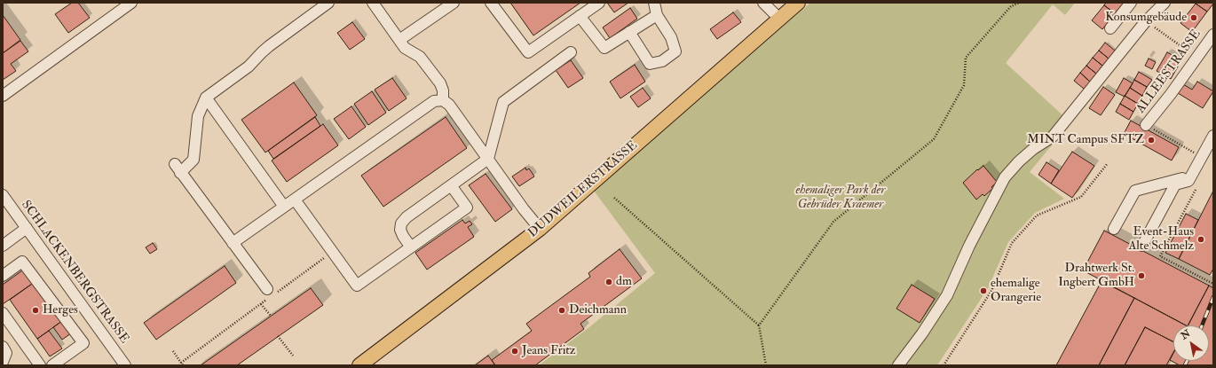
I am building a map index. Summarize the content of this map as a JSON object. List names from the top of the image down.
{
  "streets": {
    "main road": ["DUDWEILERSTRASSE"],
    "street": ["ALLEESTRASSE", "SCHLACKENBERGSTRASSE"]
  },
  "parks": ["ehemaliger Park der Gebrüder Kraemer"],
  "places": [
    "Konsumgebäude",
    "MINT Campus SFTZ",
    "Event-Haus Alte Schmelz",
    "Drahtwerk St. Ingbert GmbH",
    "dm",
    "ehemalige Orangerie",
    "Herges",
    "Deichmann",
    "Jeans Fritz"
  ],
  "north": "top left"
}
